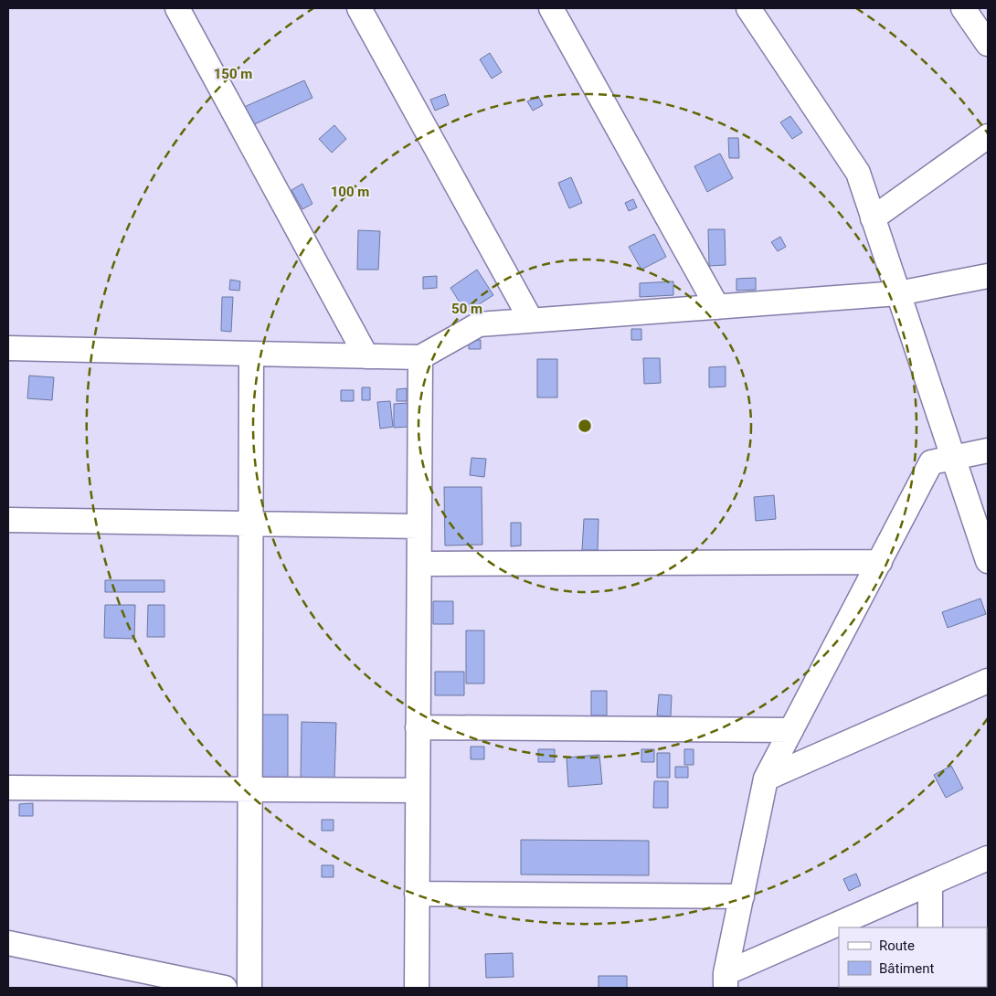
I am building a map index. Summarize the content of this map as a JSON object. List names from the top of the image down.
{
  "legend": ["Route", "Bâtiment"],
  "rings": ["150 m", "100 m", "50 m"]
}
